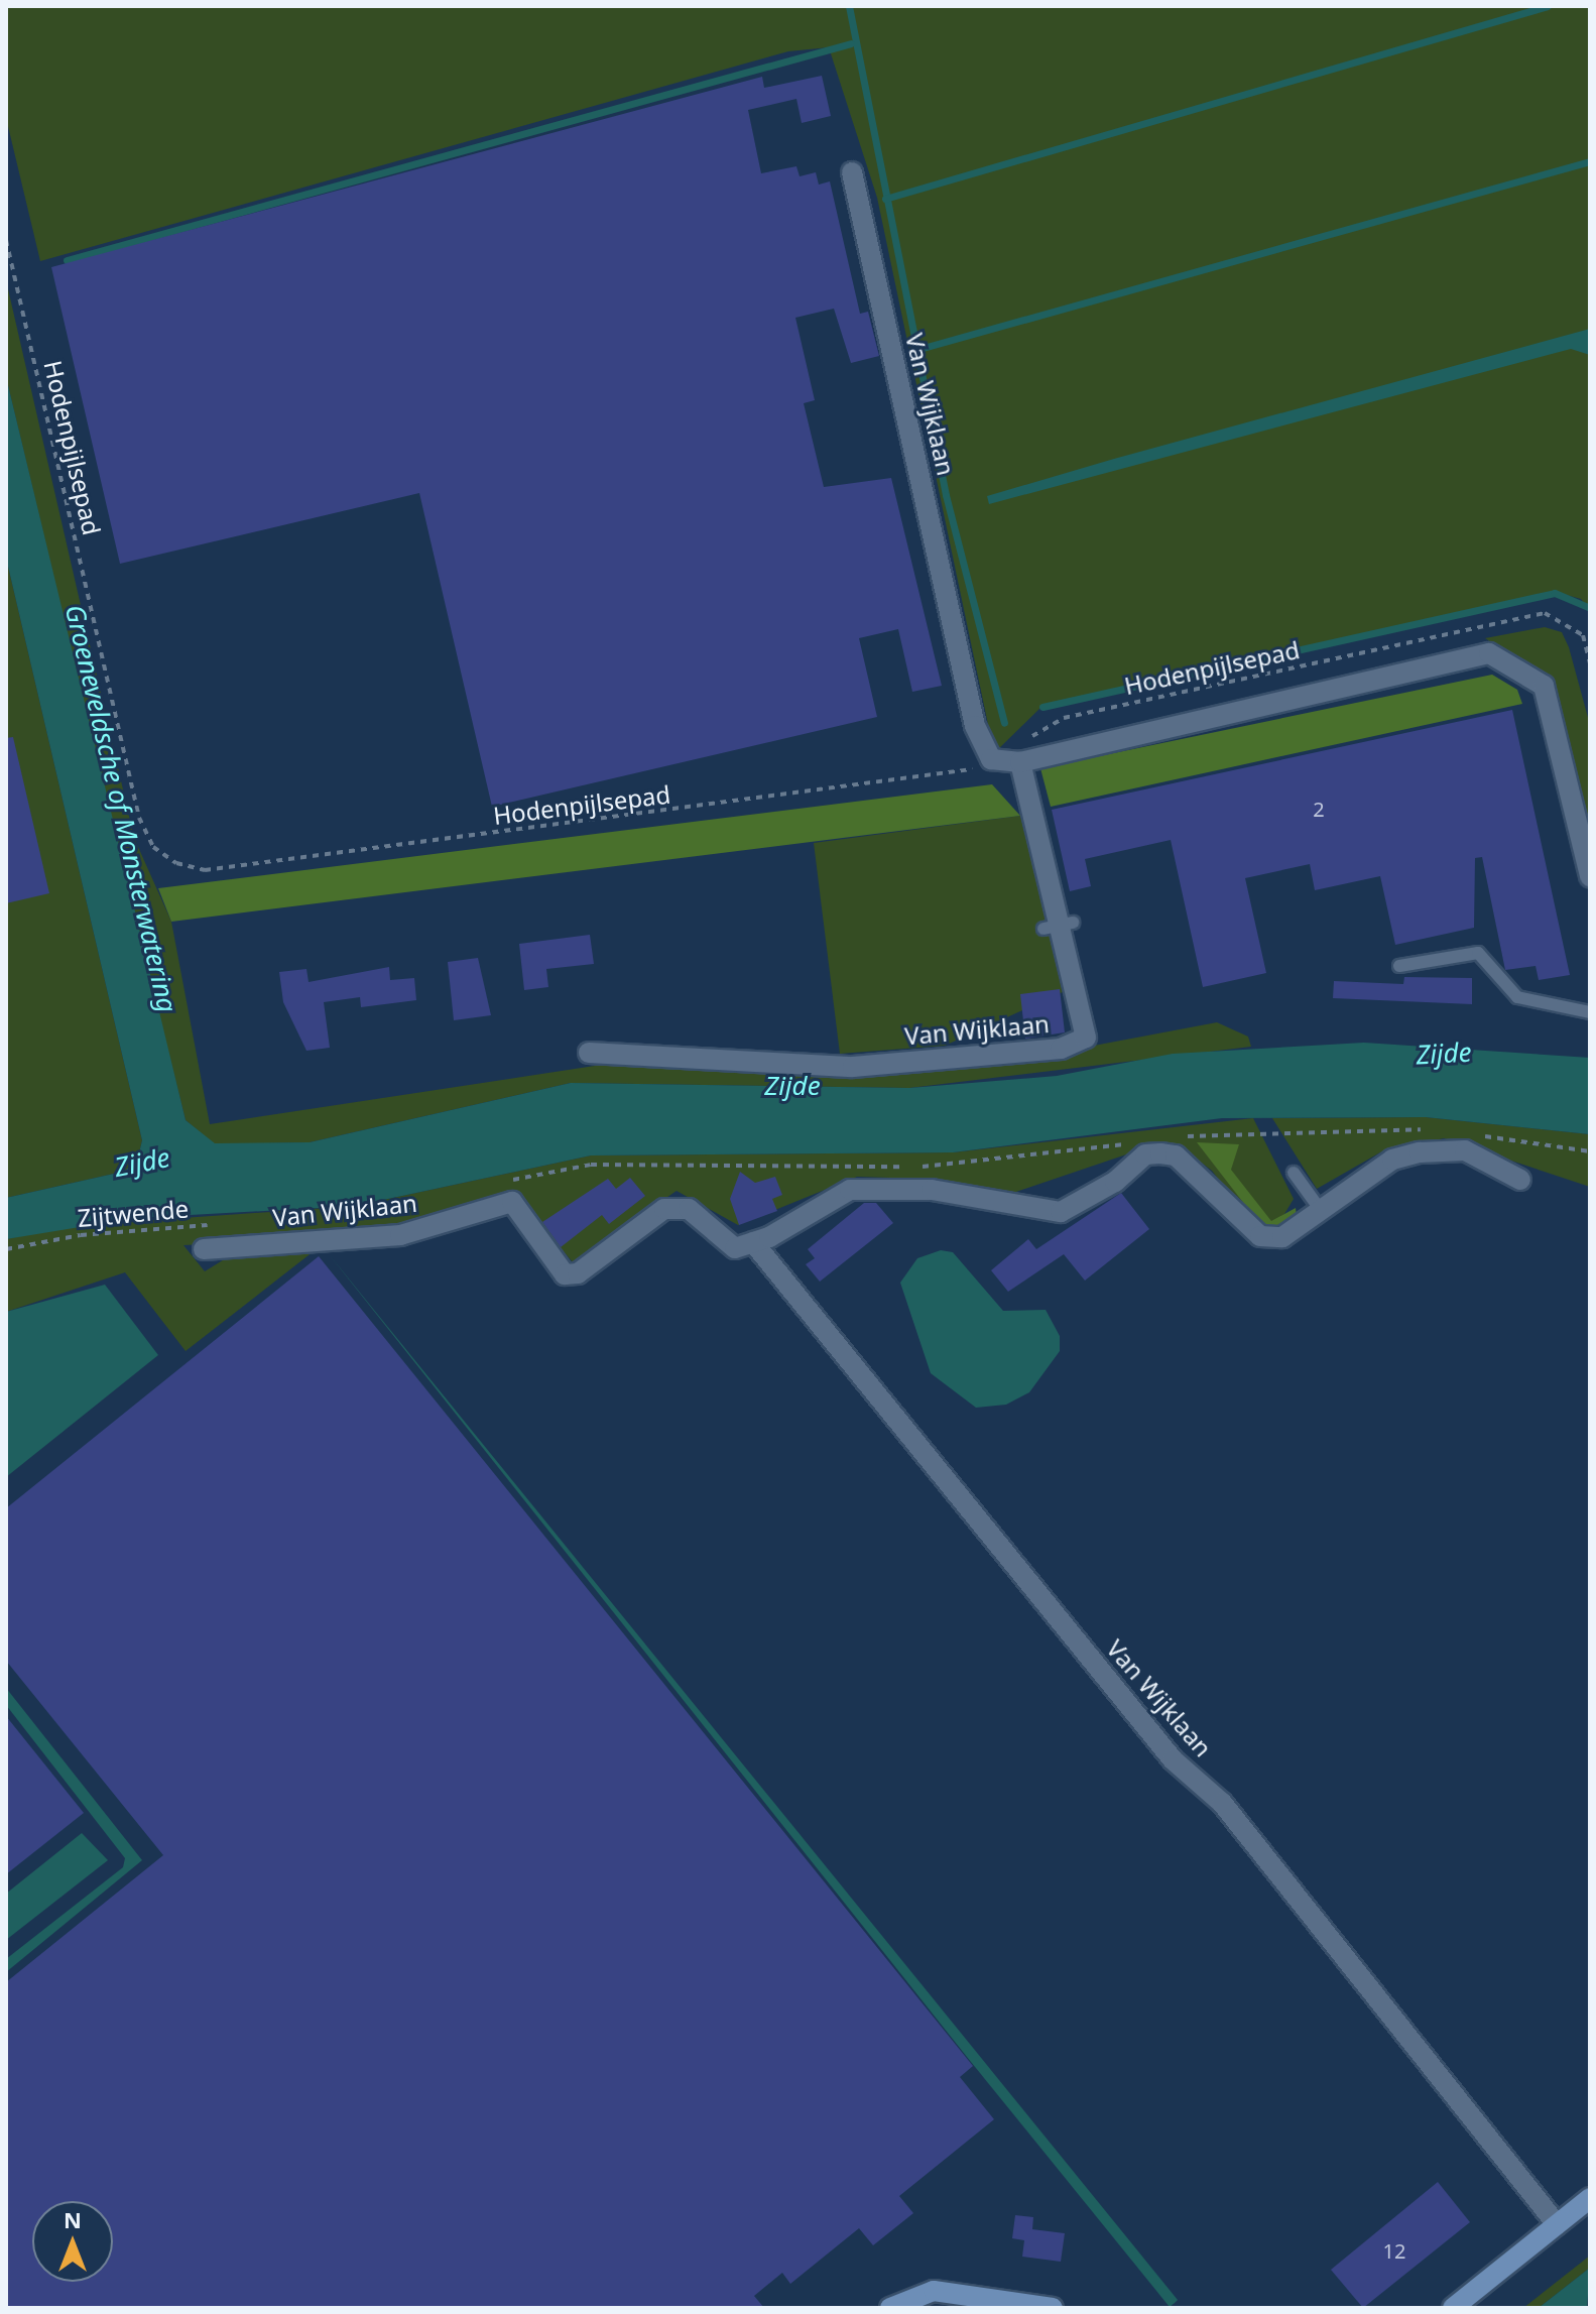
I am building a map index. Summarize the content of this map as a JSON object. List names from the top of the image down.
{
  "streets": {
    "street": ["Van Wijklaan"],
    "path": ["Hodenpijlsepad", "Zijtwende"]
  },
  "crossings": [
    ["Van Wijklaan", "Hodenpijlsepad"]
  ],
  "water": ["Groeneveldsche of Monsterwatering", "Zijde"],
  "house_numbers": ["2", "12"],
  "north": "top"
}
